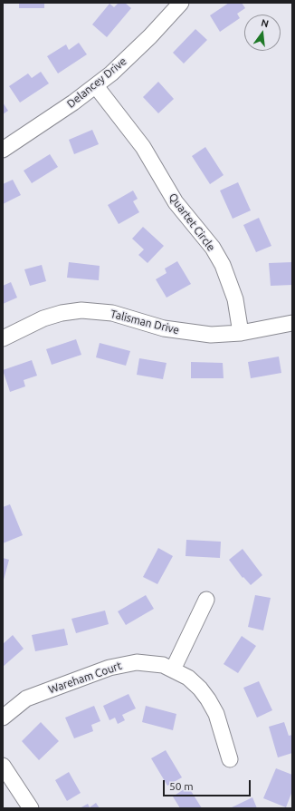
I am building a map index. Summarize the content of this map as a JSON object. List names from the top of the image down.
{
  "streets": {
    "street": [
      "Delancey Drive",
      "Quartet Circle",
      "Talisman Drive",
      "Wareham Court"
    ]
  },
  "crossings": [
    ["Delancey Drive", "Quartet Circle"],
    ["Quartet Circle", "Talisman Drive"]
  ],
  "scale_bar": "50 m",
  "north": "top"
}
